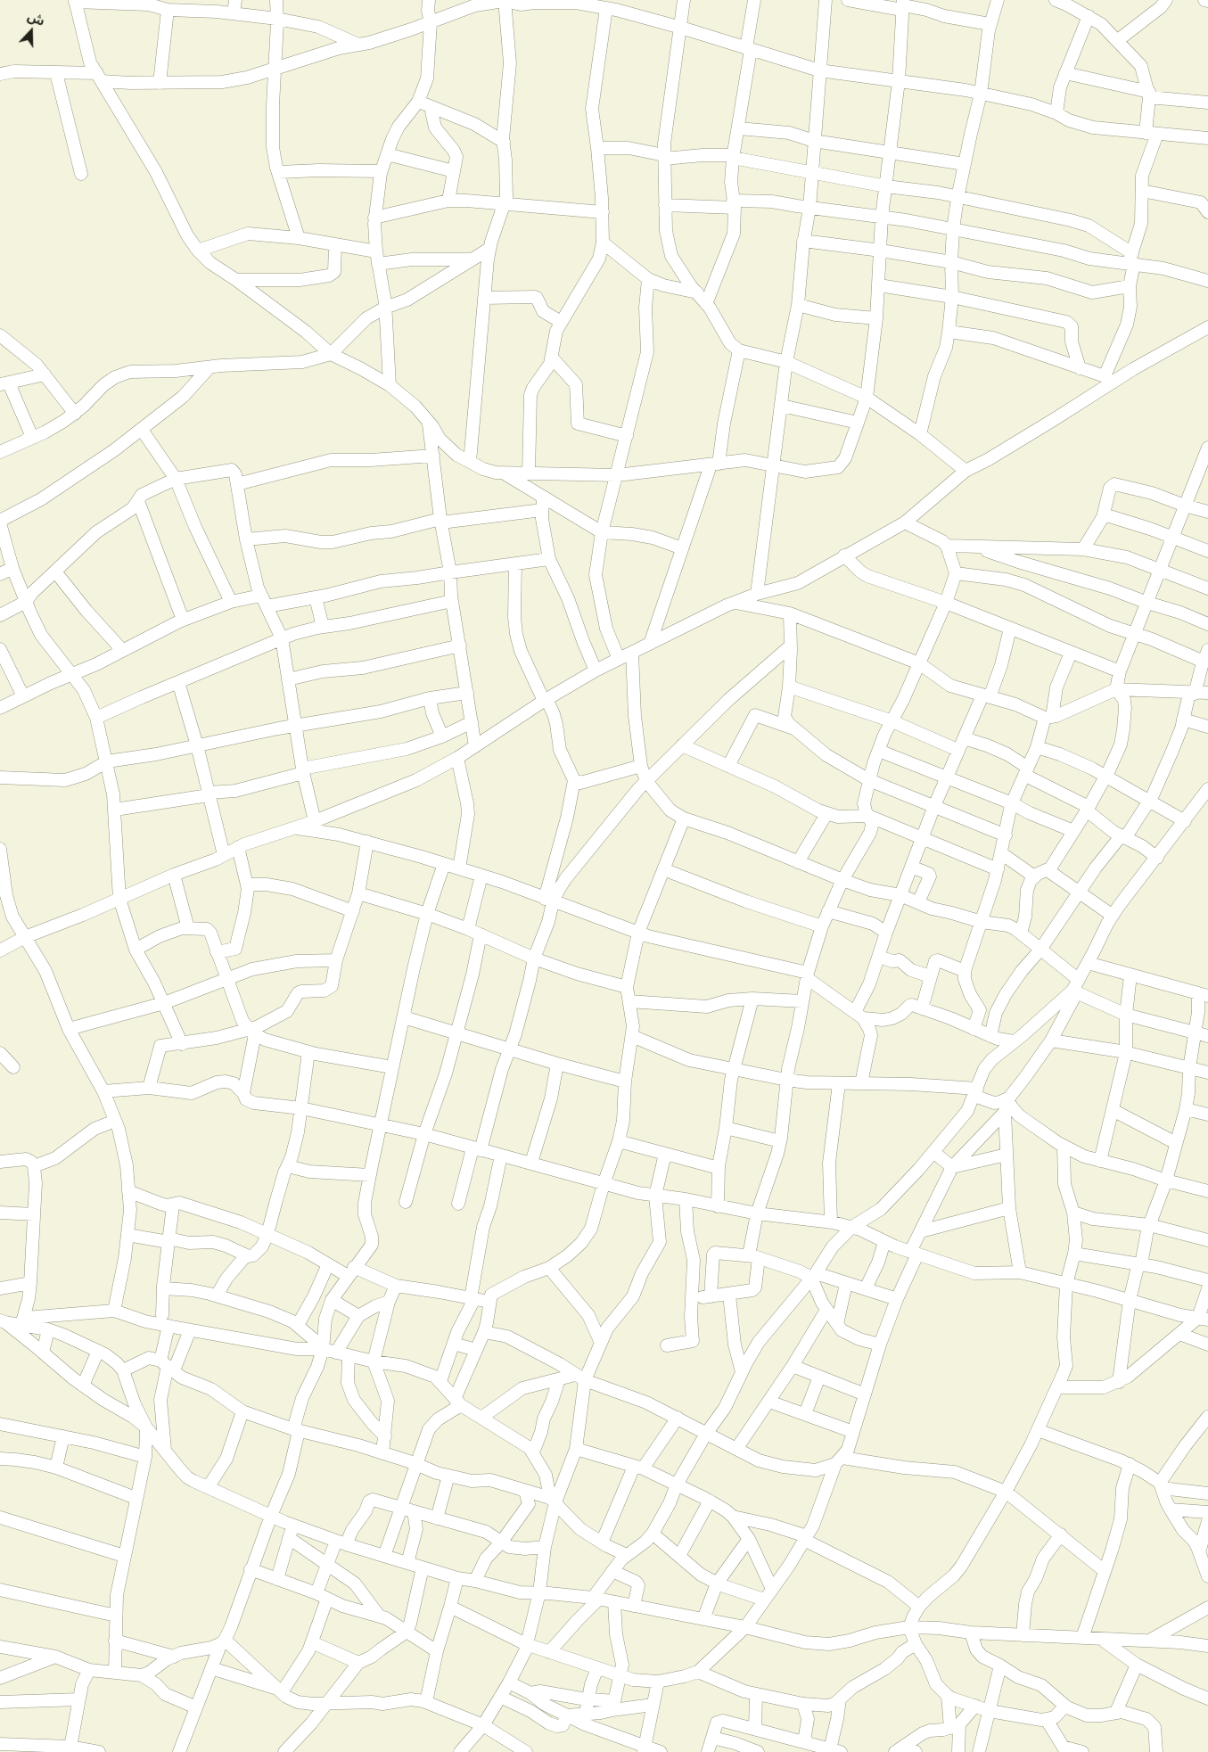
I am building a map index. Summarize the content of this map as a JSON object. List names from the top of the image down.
{
  "north": "top"
}
